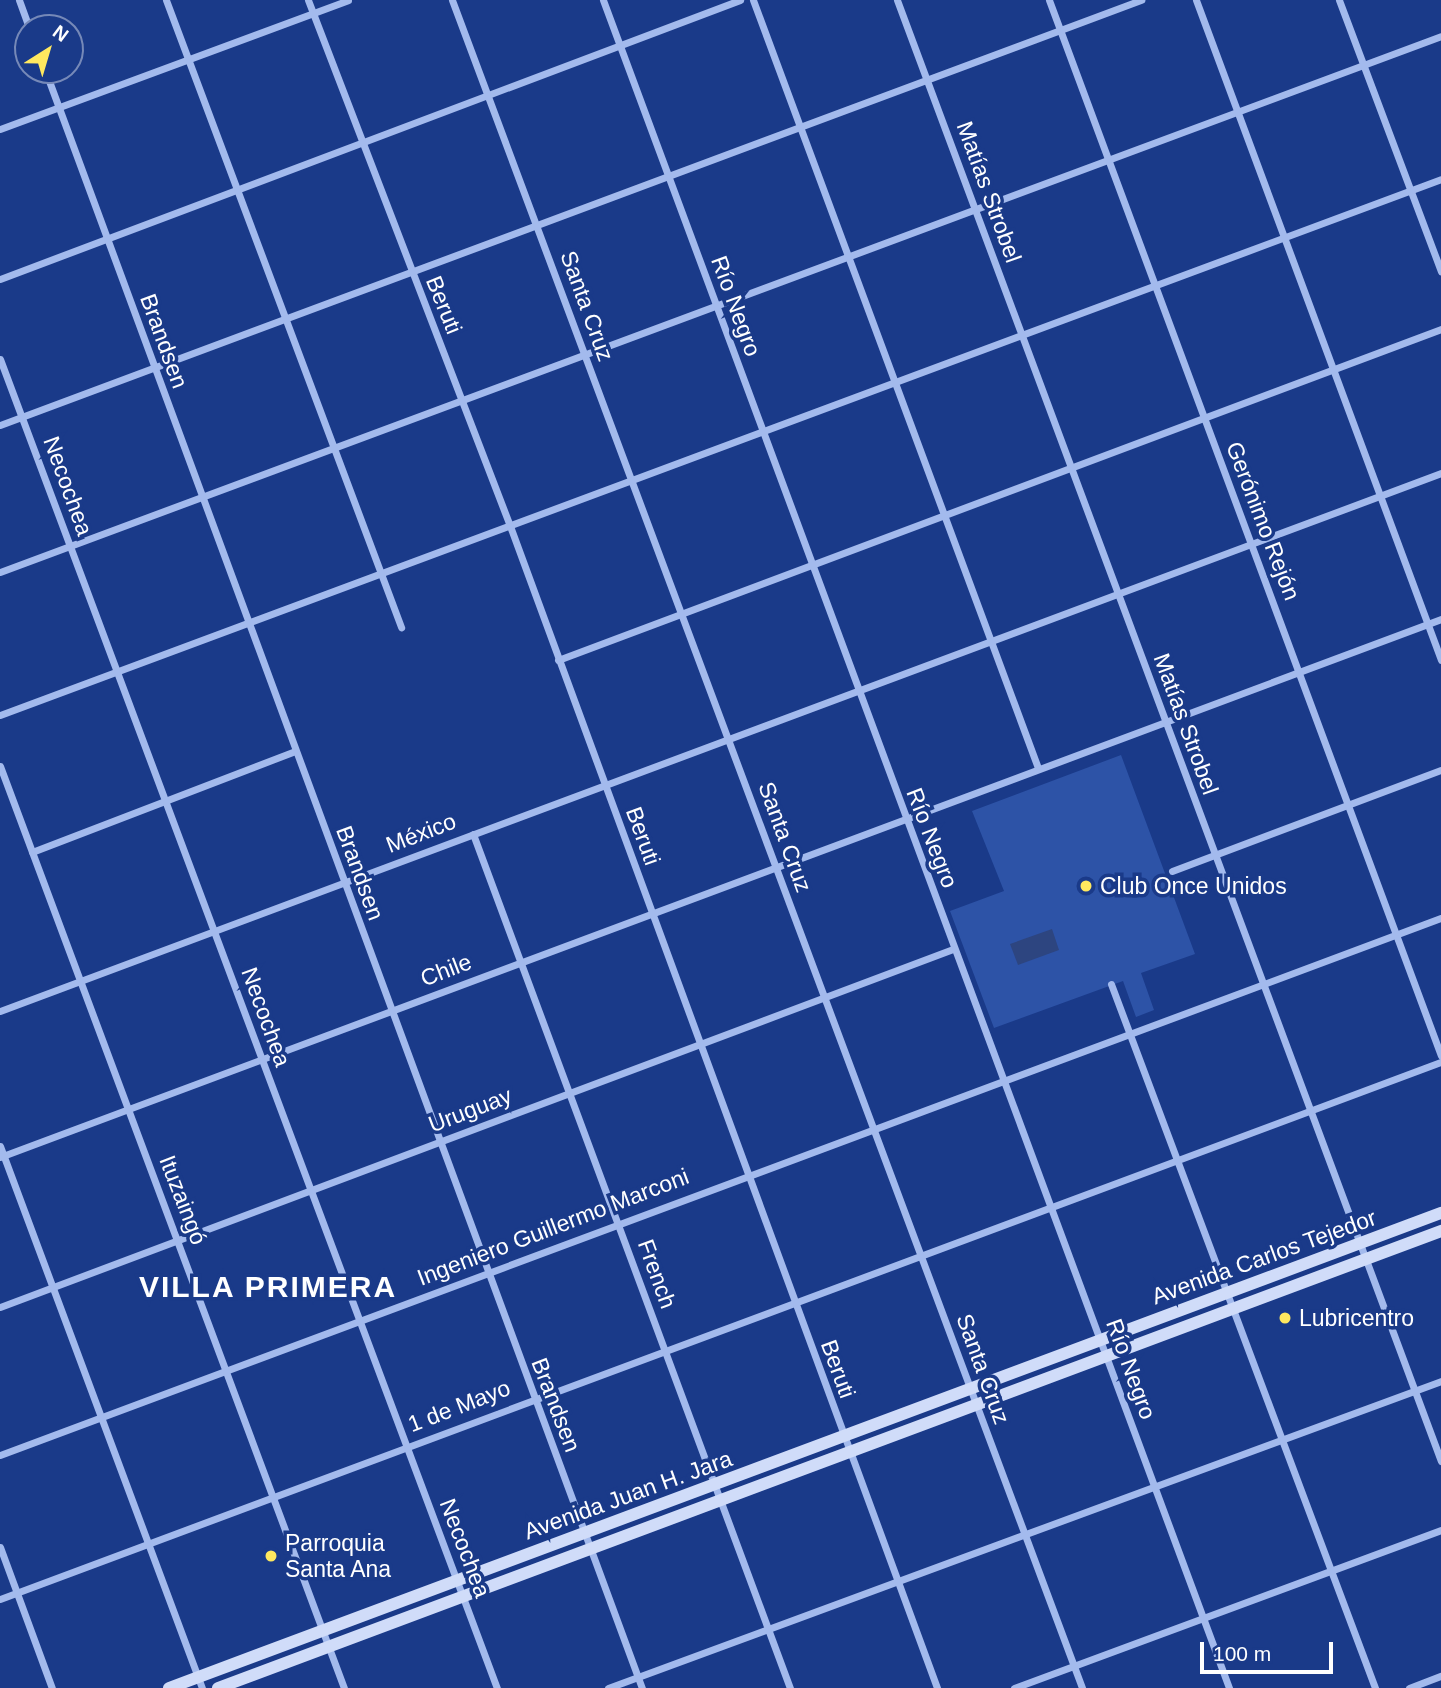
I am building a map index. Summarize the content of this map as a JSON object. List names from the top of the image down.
{
  "streets": {
    "main road": ["Avenida Carlos Tejedor", "Avenida Juan H. Jara"],
    "street": [
      "Matías Strobel",
      "Beruti",
      "Santa Cruz",
      "Río Negro",
      "Brandsen",
      "Necochea",
      "Gerónimo Rejón",
      "México",
      "Chile",
      "Uruguay",
      "Ituzaingó",
      "Ingeniero Guillermo Marconi",
      "French",
      "1 de Mayo"
    ]
  },
  "crossings": [
    ["Matías Strobel", "México"],
    ["Matías Strobel", "Chile"],
    ["Matías Strobel", "Ingeniero Guillermo Marconi"],
    ["Matías Strobel", "Avenida Carlos Tejedor"],
    ["Matías Strobel", "1 de Mayo"],
    ["Beruti", "México"],
    ["Beruti", "Chile"],
    ["Beruti", "Uruguay"],
    ["Beruti", "Ingeniero Guillermo Marconi"],
    ["Beruti", "1 de Mayo"],
    ["Beruti", "Avenida Juan H. Jara"],
    ["Santa Cruz", "México"],
    ["Santa Cruz", "Chile"],
    ["Santa Cruz", "Uruguay"],
    ["Santa Cruz", "Ingeniero Guillermo Marconi"],
    ["Santa Cruz", "1 de Mayo"],
    ["Santa Cruz", "Avenida Juan H. Jara"],
    ["Río Negro", "México"],
    ["Río Negro", "Chile"],
    ["Río Negro", "Uruguay"],
    ["Río Negro", "Ingeniero Guillermo Marconi"],
    ["Río Negro", "Avenida Carlos Tejedor"],
    ["Río Negro", "1 de Mayo"],
    ["Río Negro", "Avenida Juan H. Jara"],
    ["Brandsen", "México"],
    ["Brandsen", "Chile"],
    ["Brandsen", "Uruguay"],
    ["Brandsen", "Ingeniero Guillermo Marconi"],
    ["Brandsen", "1 de Mayo"],
    ["Brandsen", "Avenida Juan H. Jara"],
    ["Necochea", "México"],
    ["Necochea", "Chile"],
    ["Necochea", "Uruguay"],
    ["Necochea", "Ingeniero Guillermo Marconi"],
    ["Necochea", "1 de Mayo"],
    ["Necochea", "Avenida Juan H. Jara"],
    ["Gerónimo Rejón", "México"],
    ["Gerónimo Rejón", "Chile"],
    ["Gerónimo Rejón", "Ingeniero Guillermo Marconi"],
    ["México", "Ituzaingó"],
    ["México", "French"],
    ["Chile", "Ituzaingó"],
    ["Chile", "French"],
    ["Uruguay", "Ituzaingó"],
    ["Uruguay", "French"],
    ["Ituzaingó", "Ingeniero Guillermo Marconi"],
    ["Ituzaingó", "1 de Mayo"],
    ["Ituzaingó", "Avenida Juan H. Jara"],
    ["Ingeniero Guillermo Marconi", "French"],
    ["Avenida Carlos Tejedor", "Avenida Juan H. Jara"],
    ["French", "1 de Mayo"],
    ["French", "Avenida Juan H. Jara"]
  ],
  "districts": ["VILLA PRIMERA"],
  "places": ["Club Once Unidos", "Lubricentro", "Parroquia Santa Ana"],
  "scale_bar": "100 m",
  "north": "top right"
}
